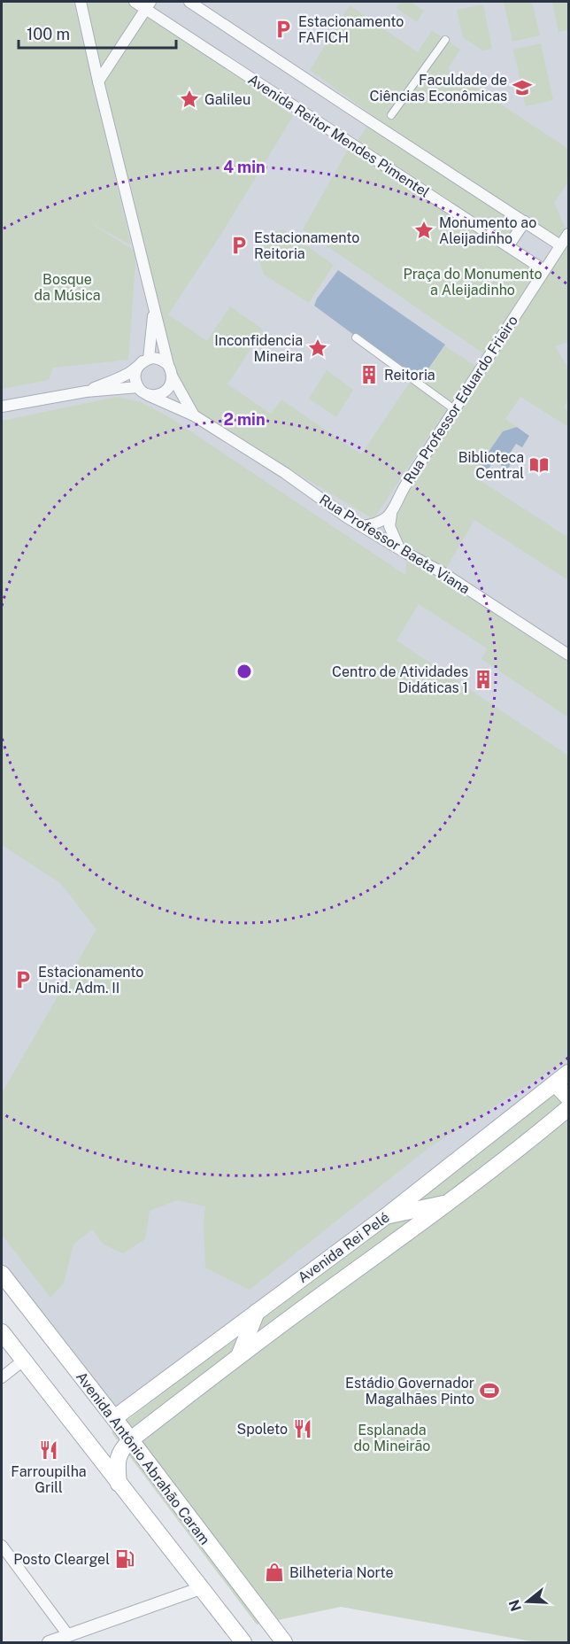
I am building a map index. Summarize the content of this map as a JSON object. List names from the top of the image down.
{
  "streets": {
    "main road": ["Avenida Rei Pelé", "Avenida Antônio Abrahão Caram"],
    "street": ["Avenida Reitor Mendes Pimentel", "Rua Professor Eduardo Frieiro", "Rua Professor Baeta Viana"]
  },
  "crossings": [
    ["Avenida Reitor Mendes Pimentel", "Rua Professor Eduardo Frieiro"],
    ["Avenida Rei Pelé", "Avenida Antônio Abrahão Caram"]
  ],
  "parks": ["Praça do Monumento a Aleijadinho", "Bosque da Música", "Esplanada do Mineirão"],
  "places": {
    "parking": ["Estacionamento FAFICH", "Estacionamento Reitoria", "Estacionamento Unid. Adm. II"],
    "school or university": ["Faculdade de Ciências Econômicas"],
    "place": ["Galileu", "Monumento ao Aleijadinho", "Inconfidencia Mineira"],
    "building": ["Reitoria", "Centro de Atividades Didáticas 1"],
    "library": ["Biblioteca Central"],
    "sports": ["Estádio Governador Magalhães Pinto"],
    "restaurant": ["Spoleto", "Farroupilha Grill"],
    "fuel station": ["Posto Cleargel"],
    "shop": ["Bilheteria Norte"]
  },
  "scale_bar": "100 m",
  "north": "left",
  "rings": ["4 min", "2 min"]
}
